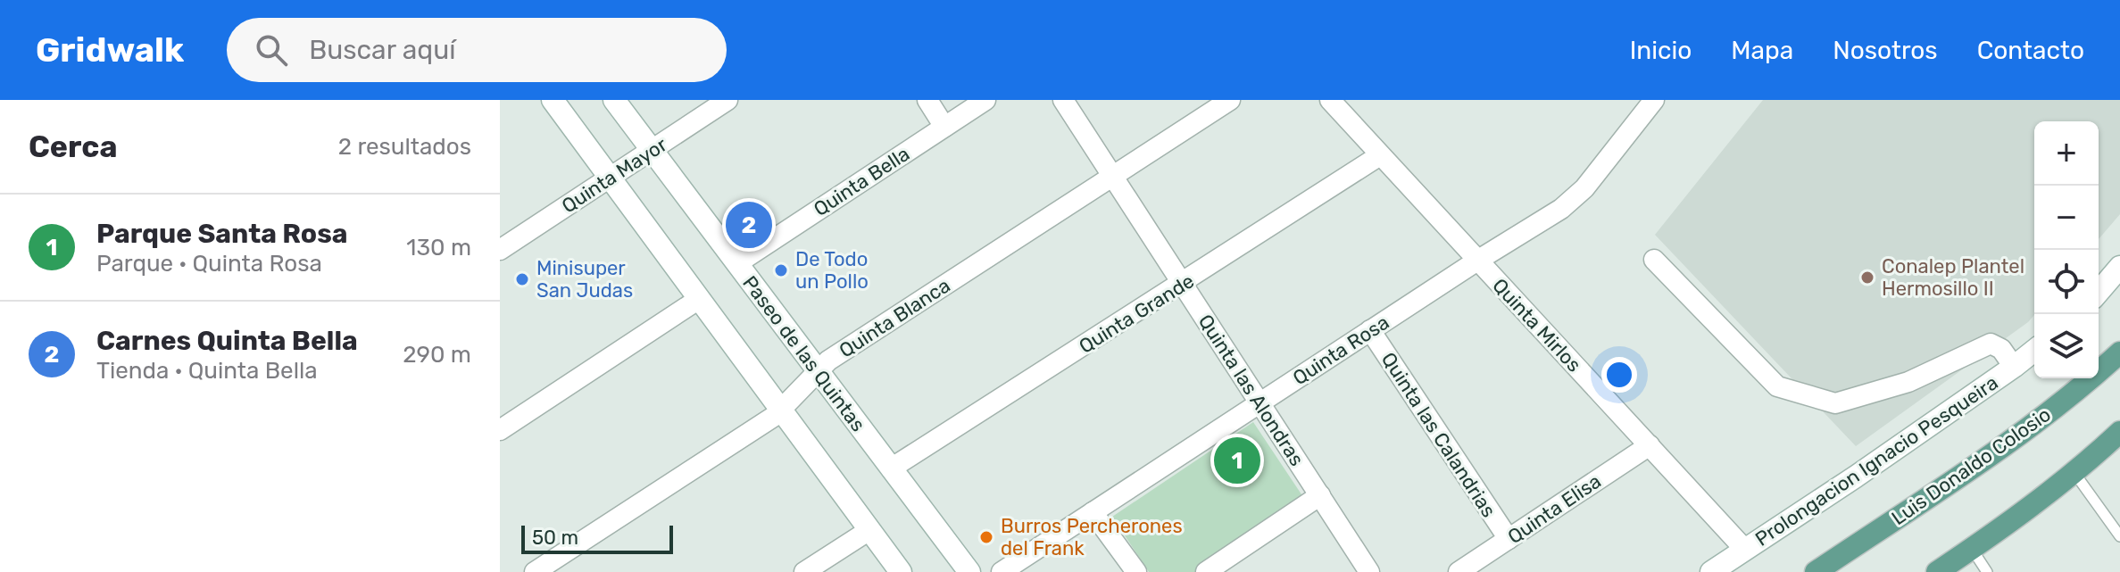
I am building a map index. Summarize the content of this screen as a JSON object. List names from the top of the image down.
{
  "streets": {
    "main road": ["Paseo de las Quintas", "Prolongacion Ignacio Pesqueira", "Luis Donaldo Colosio"],
    "street": [
      "Quinta Mayor",
      "Quinta Bella",
      "Quinta Grande",
      "Quinta Blanca",
      "Quinta Mirlos",
      "Quinta Rosa",
      "Quinta las Alondras",
      "Quinta las Calandrias",
      "Quinta Elisa"
    ]
  },
  "crossings": [
    ["Quinta Mayor", "Paseo de las Quintas"],
    ["Quinta Bella", "Paseo de las Quintas"],
    ["Quinta Grande", "Quinta Mirlos"],
    ["Quinta Grande", "Paseo de las Quintas"],
    ["Quinta Grande", "Quinta las Alondras"],
    ["Quinta Blanca", "Paseo de las Quintas"],
    ["Quinta Blanca", "Quinta las Alondras"],
    ["Quinta Mirlos", "Quinta Rosa"],
    ["Quinta Mirlos", "Prolongacion Ignacio Pesqueira"],
    ["Quinta Mirlos", "Quinta Elisa"],
    ["Quinta Rosa", "Quinta las Alondras"],
    ["Quinta Rosa", "Quinta las Calandrias"],
    ["Quinta las Calandrias", "Quinta Elisa"]
  ],
  "places": [
    "De Todo un Pollo",
    "Conalep Plantel Hermosillo II",
    "Minisuper San Judas",
    "Burros Percherones del Frank"
  ],
  "scale_bar": "50 m",
  "page": {
    "header": "Gridwalk",
    "search": "Buscar aquí",
    "nav": [
      "Inicio",
      "Mapa",
      "Nosotros",
      "Contacto"
    ],
    "heading": ["Cerca", "2 resultados"],
    "map_buttons": ["+", "−"],
    "list": [
      {
        "mark": "1",
        "name": "Parque Santa Rosa",
        "note": "Parque · Quinta Rosa",
        "value": "130 m"
      },
      {
        "mark": "2",
        "name": "Carnes Quinta Bella",
        "note": "Tienda · Quinta Bella",
        "value": "290 m"
      }
    ],
    "pins": ["2", "1"],
    "scale": "50 m"
  }
}
